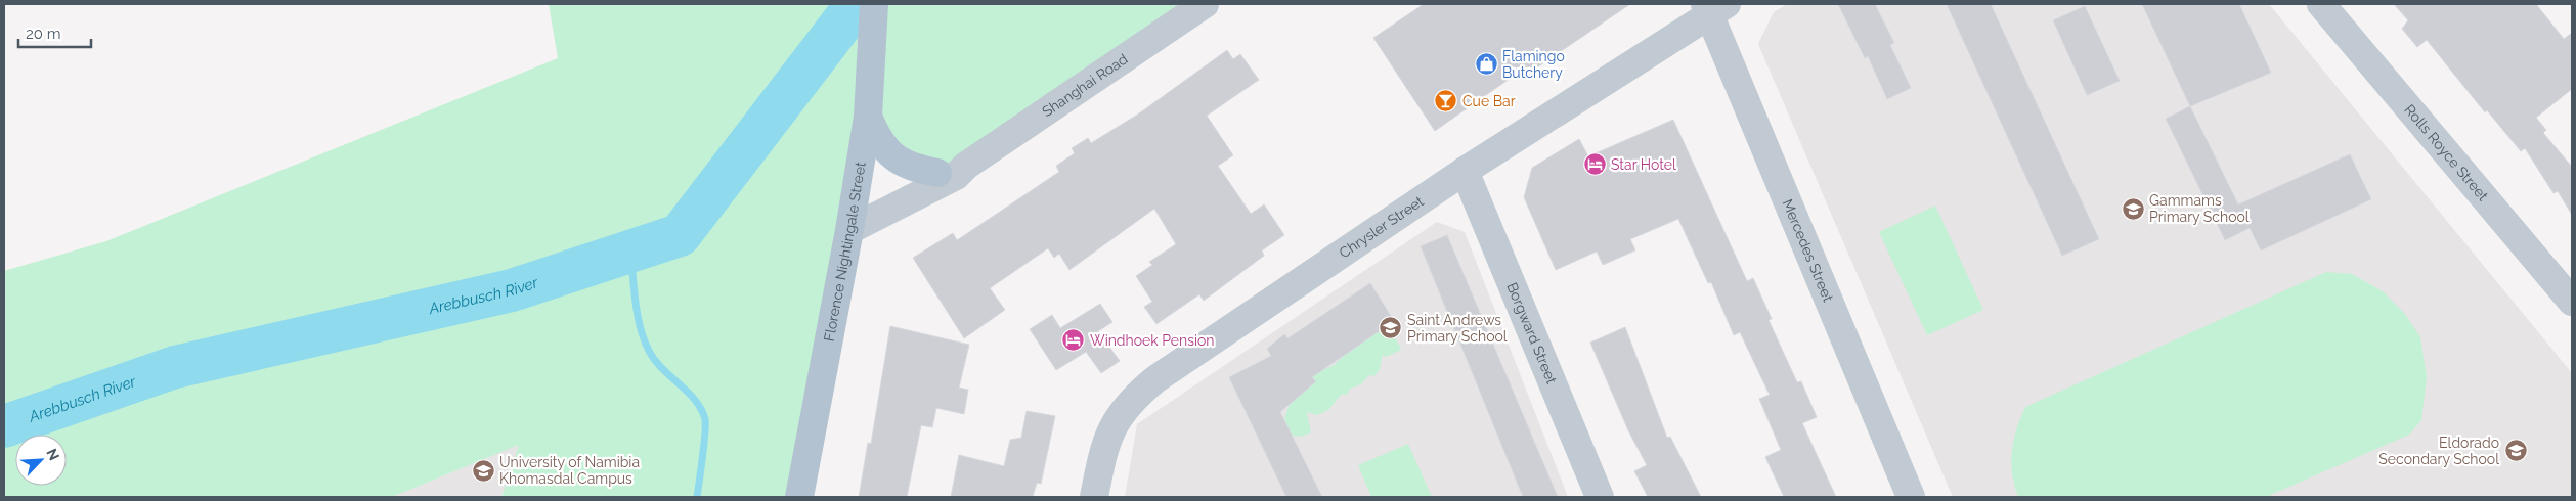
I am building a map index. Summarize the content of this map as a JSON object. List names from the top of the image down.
{
  "streets": {
    "main road": ["Florence Nightingale Street"],
    "street": [
      "Shanghai Road",
      "Rolls Royce Street",
      "Chrysler Street",
      "Mercedes Street",
      "Borgward Street"
    ]
  },
  "crossings": [
    ["Shanghai Road", "Florence Nightingale Street"],
    ["Chrysler Street", "Mercedes Street"],
    ["Chrysler Street", "Borgward Street"]
  ],
  "water": ["Arebbusch River"],
  "places": {
    "shop": ["Flamingo Butchery"],
    "bar": ["Cue Bar"],
    "hotel": ["Star Hotel", "Windhoek Pension"],
    "school or university": [
      "Gammams Primary School",
      "Saint Andrews Primary School",
      "Eldorado Secondary School",
      "University of Namibia Khomasdal Campus"
    ]
  },
  "scale_bar": "20 m",
  "north": "top right"
}
